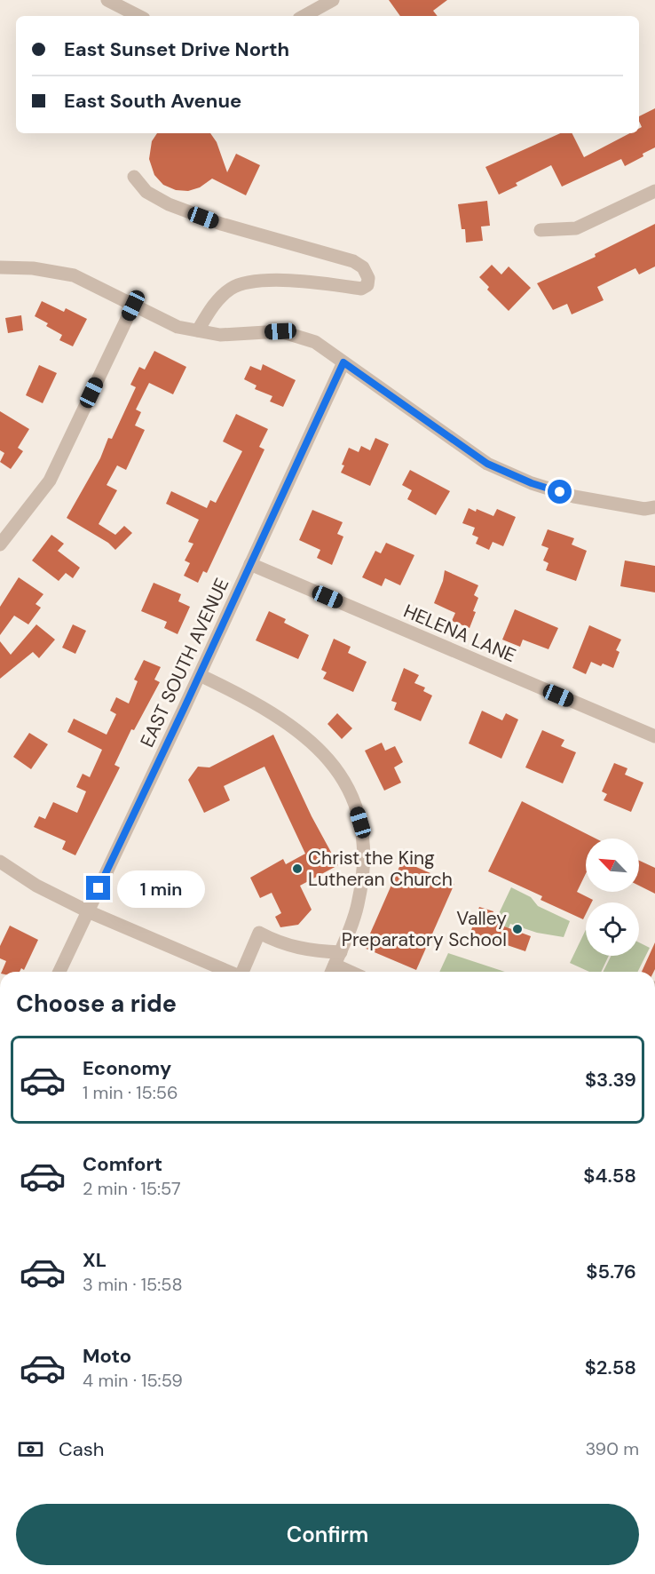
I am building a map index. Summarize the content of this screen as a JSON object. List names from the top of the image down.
{
  "streets": {
    "street": ["HELENA LANE", "EAST SOUTH AVENUE"]
  },
  "crossings": [
    ["HELENA LANE", "EAST SOUTH AVENUE"]
  ],
  "places": ["Christ the King Lutheran Church", "Valley Preparatory School"],
  "north": "top left",
  "page": {
    "banner": ["East Sunset Drive North", "East South Avenue"],
    "bubble": "1 min",
    "heading": "Choose a ride",
    "list": [
      {
        "name": "Economy",
        "note": "1 min · 15:56",
        "value": "$3.39"
      },
      {
        "name": "Comfort",
        "note": "2 min · 15:57",
        "value": "$4.58"
      },
      {
        "name": "XL",
        "note": "3 min · 15:58",
        "value": "$5.76"
      },
      {
        "name": "Moto",
        "note": "4 min · 15:59",
        "value": "$2.58"
      }
    ],
    "pay": ["Cash", "390 m"],
    "buttons": "Confirm"
  }
}
